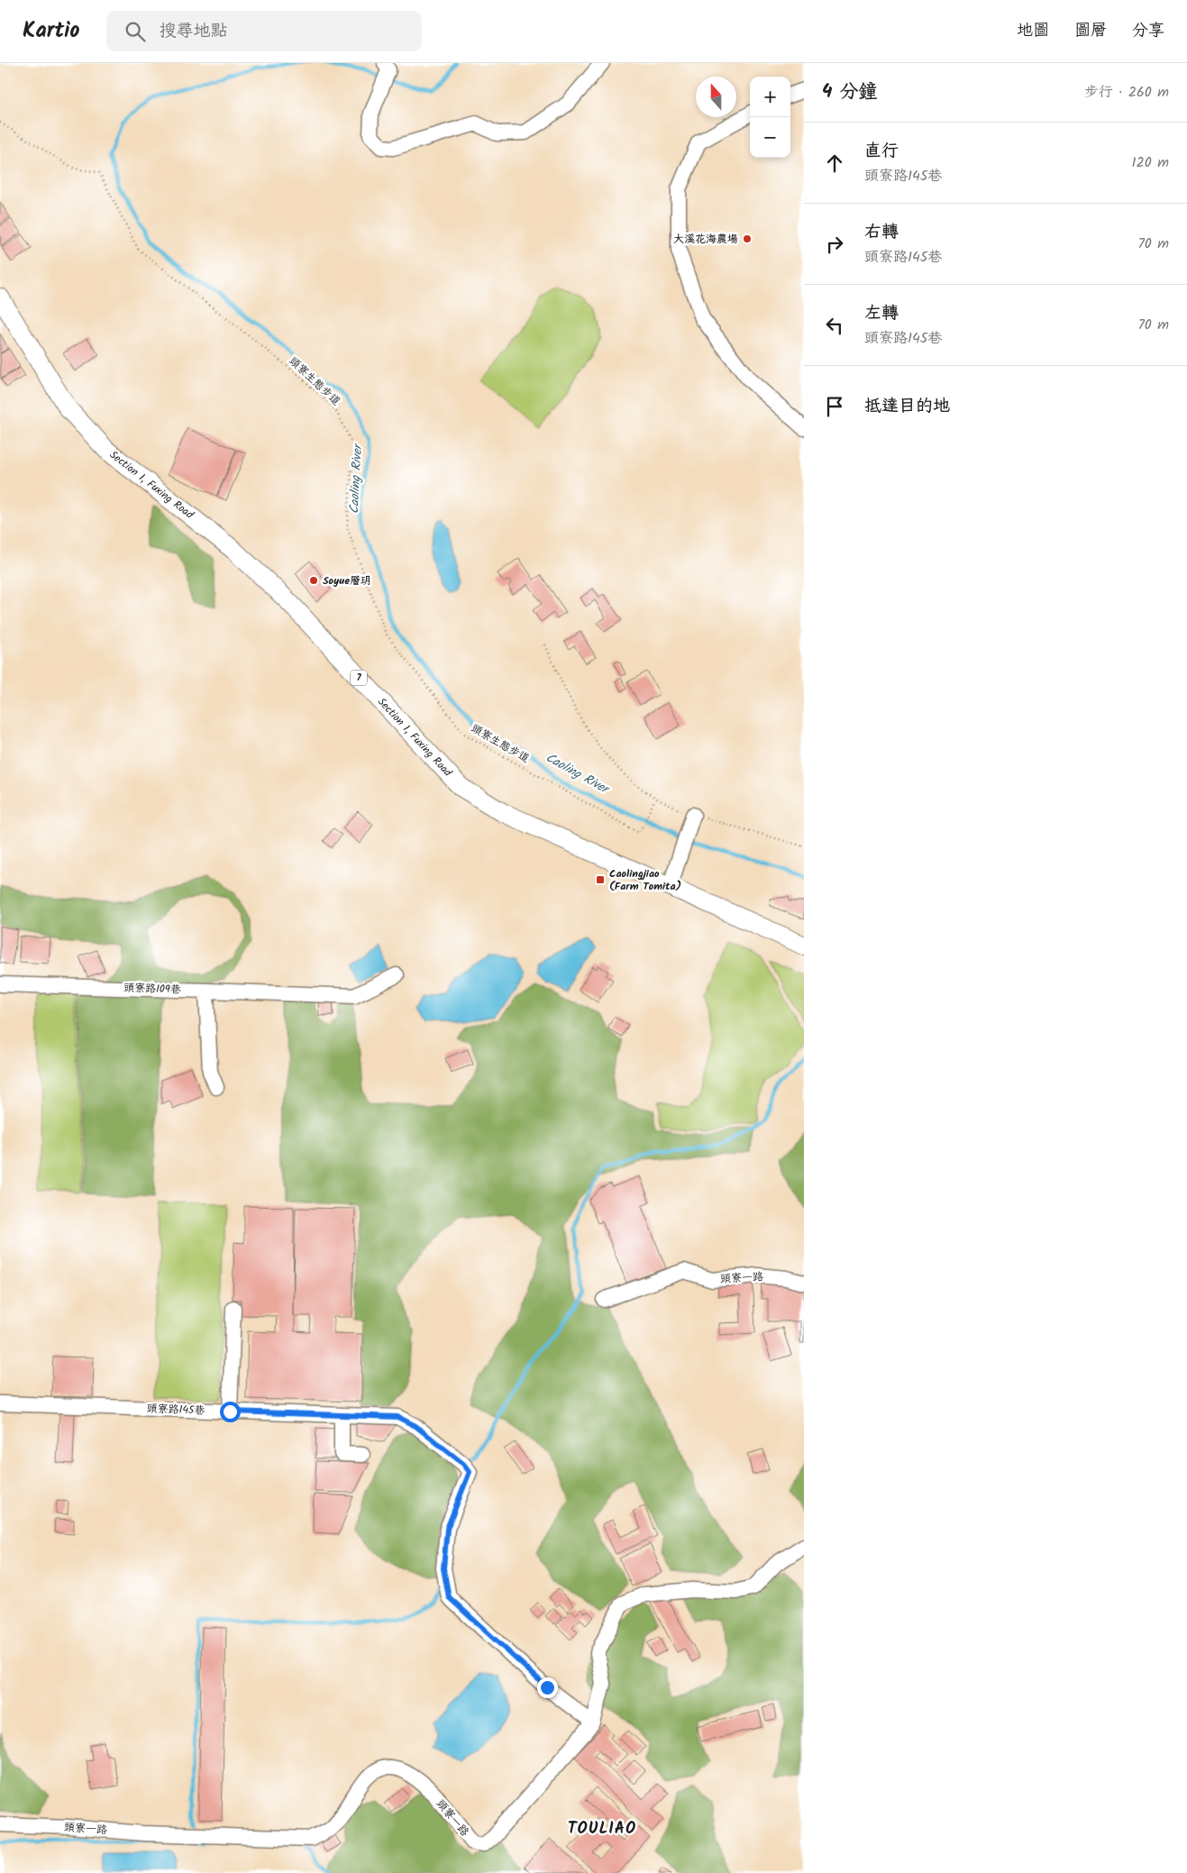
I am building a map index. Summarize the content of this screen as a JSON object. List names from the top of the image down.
{
  "streets": {
    "main road": ["Section 1, Fuxing Road", "7"],
    "lane": ["頭寮路109巷", "頭寮一路", "頭寮路145巷"],
    "path": ["頭寮生態步道"]
  },
  "crossings": [
    ["頭寮一路", "頭寮路145巷"]
  ],
  "districts": ["TOULIAO"],
  "water": ["Caoling River"],
  "places": {
    "other": ["大溪花海農場", "Soyue層玥"],
    "transit": ["Caolingjiao (Farm Tomita)"]
  },
  "north": "top",
  "page": {
    "header": "Kartio",
    "search": "搜尋地點",
    "nav": ["地圖", "圖層", "分享"],
    "heading": ["4 分鐘", "步行 · 260 m"],
    "map_buttons": ["+", "−"],
    "list": [
      ["直行", "頭寮路145巷", "120 m"],
      ["右轉", "頭寮路145巷", "70 m"],
      ["左轉", "頭寮路145巷", "70 m"],
      "抵達目的地"
    ]
  }
}
